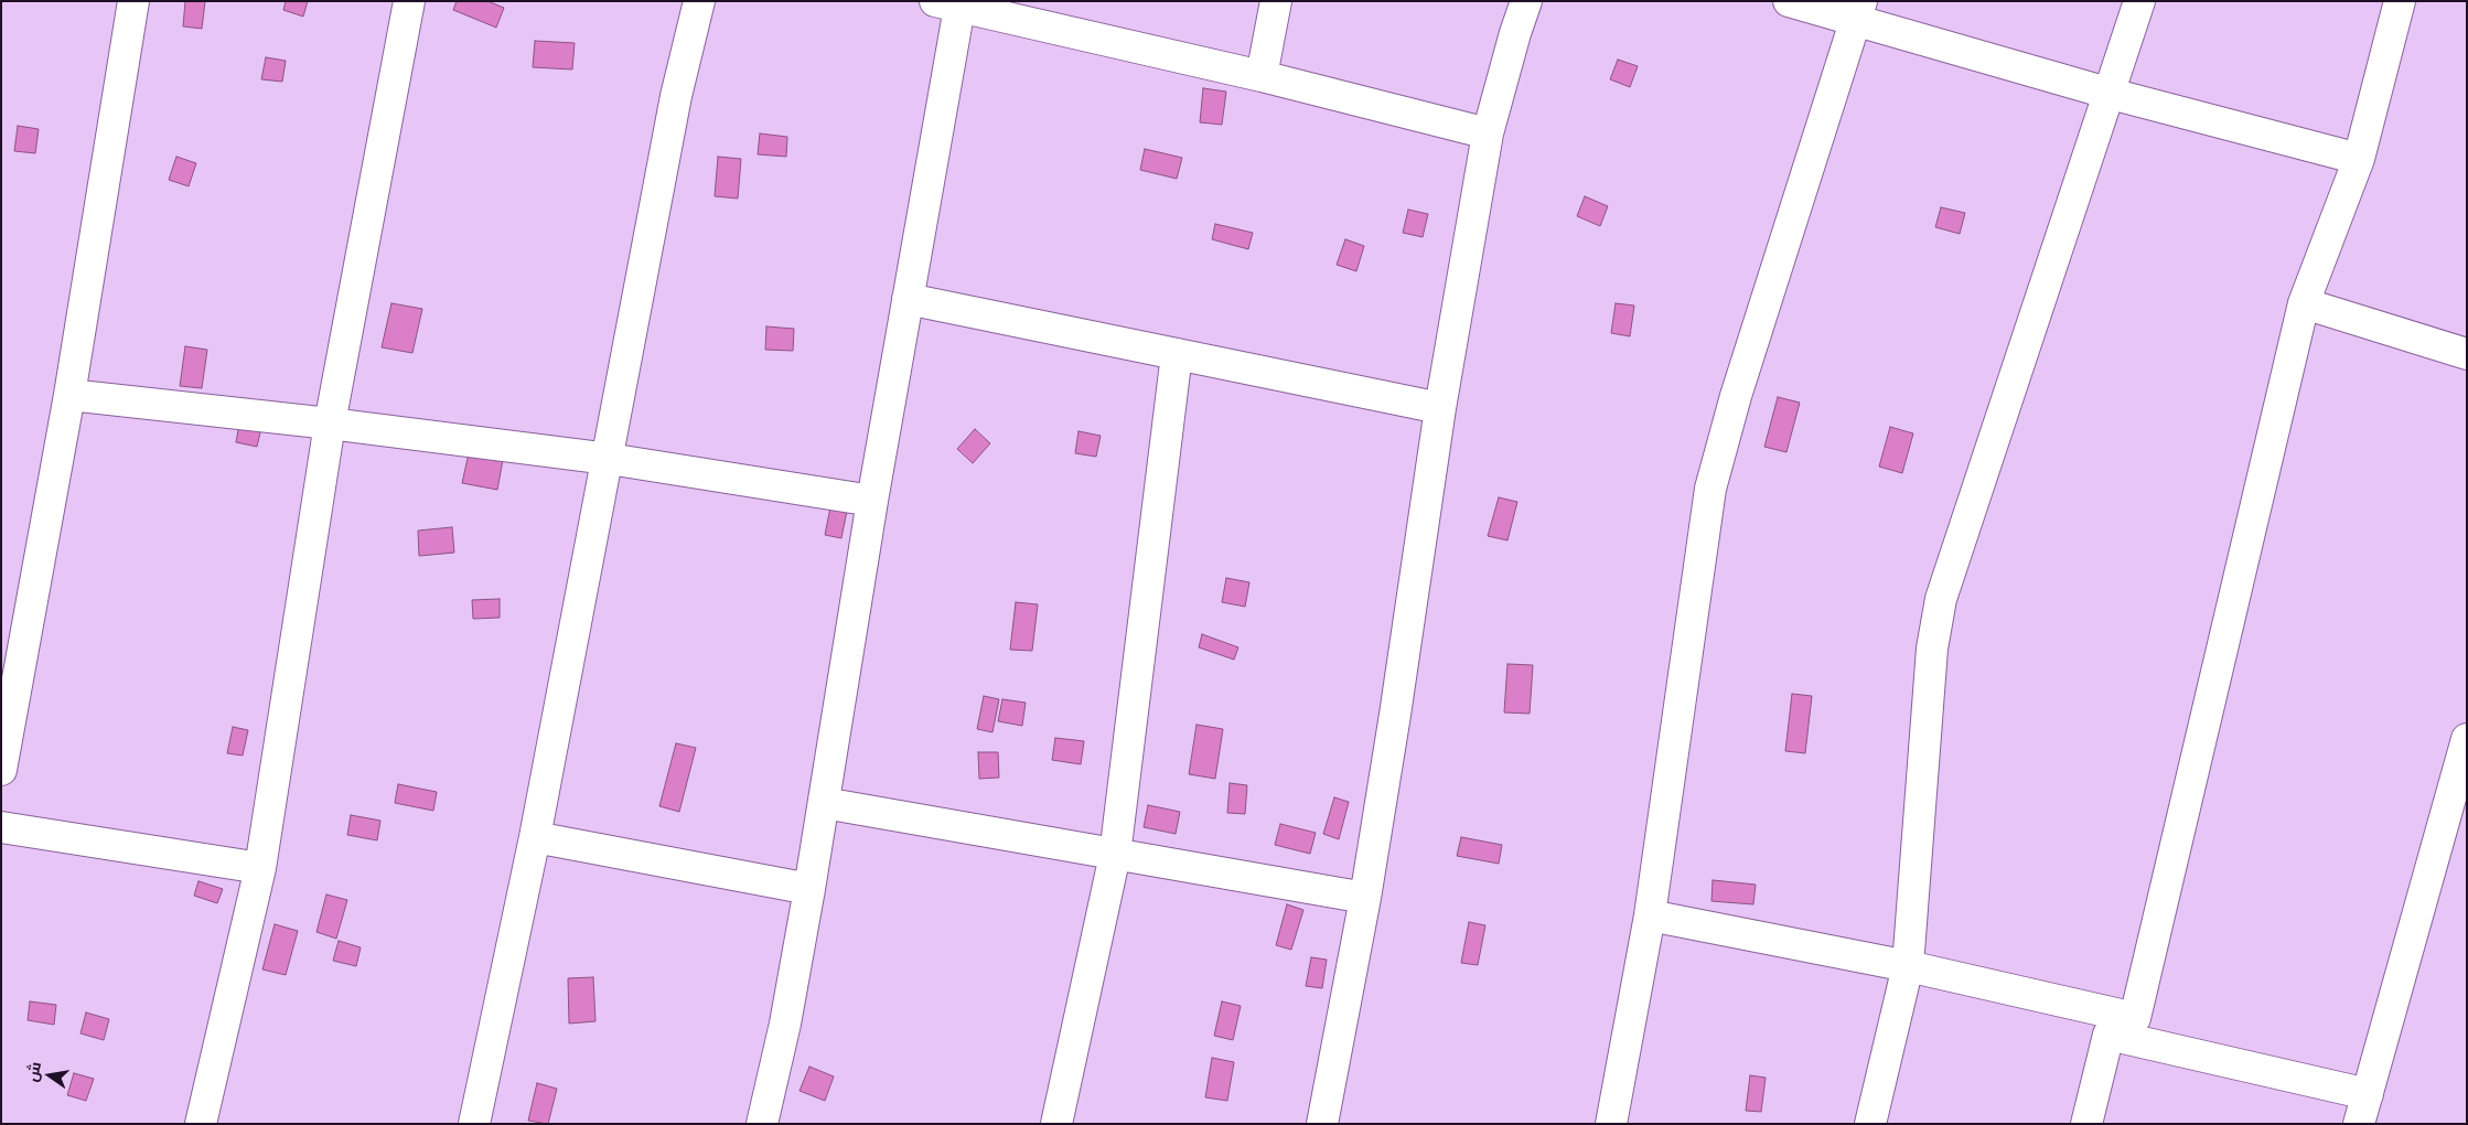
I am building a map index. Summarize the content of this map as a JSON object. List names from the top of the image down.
{
  "north": "left"
}
